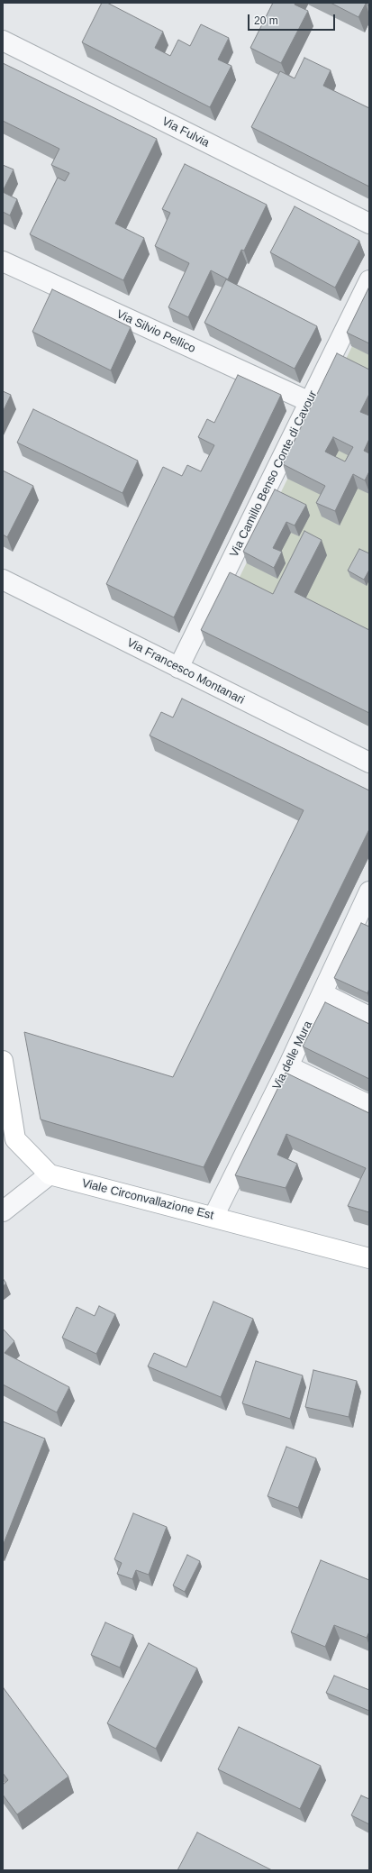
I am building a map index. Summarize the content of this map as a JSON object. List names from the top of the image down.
{
  "streets": {
    "main road": ["Viale Circonvallazione Est"],
    "street": [
      "Via Fulvia",
      "Via Silvio Pellico",
      "Via Camillo Benso Conte di Cavour",
      "Via Francesco Montanari",
      "Via delle Mura"
    ]
  },
  "crossings": [
    ["Via Silvio Pellico", "Via Camillo Benso Conte di Cavour"],
    ["Via Camillo Benso Conte di Cavour", "Via Francesco Montanari"],
    ["Via delle Mura", "Viale Circonvallazione Est"]
  ],
  "scale_bar": "20 m"
}
